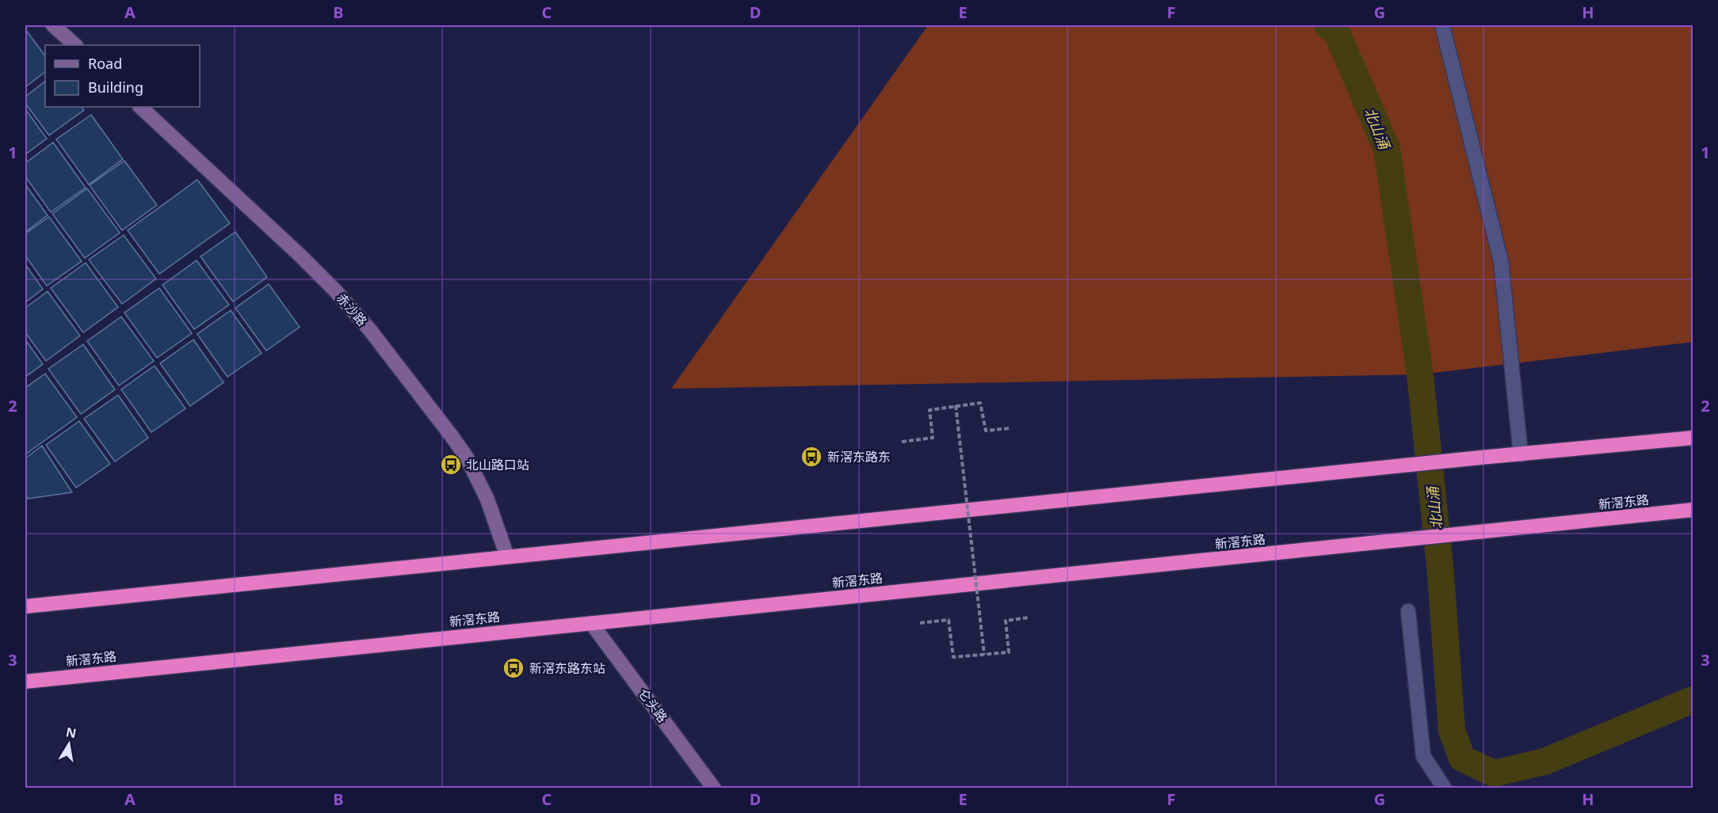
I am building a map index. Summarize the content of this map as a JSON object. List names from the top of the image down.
{
  "streets": {
    "highway": ["新滘东路"],
    "street": ["赤沙路", "仑头路"]
  },
  "crossings": [
    ["新滘东路", "仑头路"]
  ],
  "water": ["北山涌"],
  "places": {
    "bus stop": ["新滘东路东", "北山路口站", "新滘东路东站"]
  },
  "legend": ["Road", "Building"],
  "north": "top",
  "grid": {
    "columns": [
      "A",
      "B",
      "C",
      "D",
      "E",
      "F",
      "G",
      "H"
    ],
    "rows": ["1", "2", "3"]
  }
}
